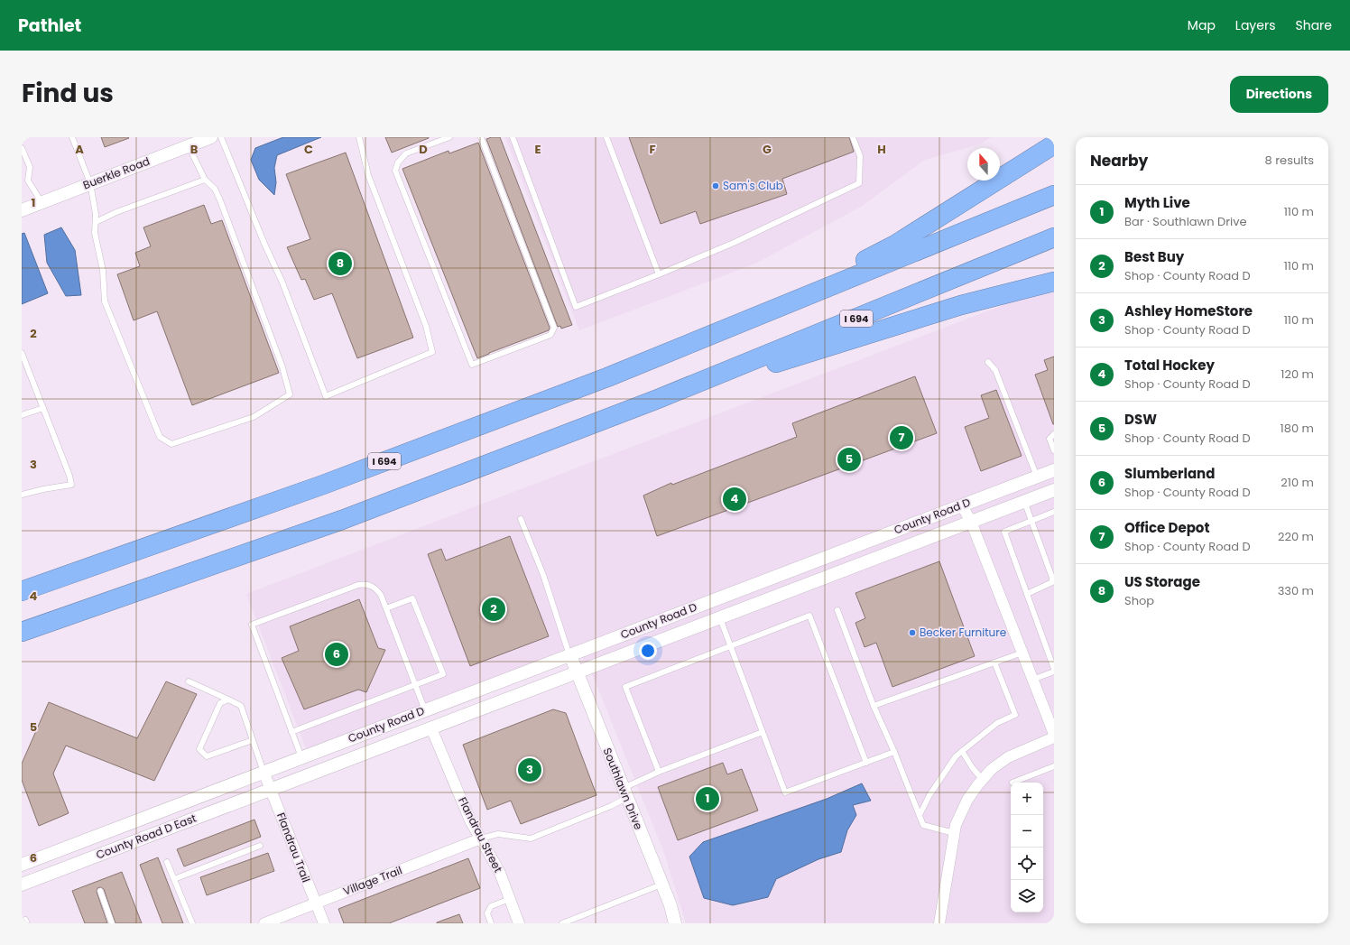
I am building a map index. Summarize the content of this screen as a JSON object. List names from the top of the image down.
{
  "streets": {
    "highway": ["I 694"],
    "street": [
      "Buerkle Road",
      "County Road D",
      "Southlawn Drive",
      "Flandrau Street",
      "County Road D East",
      "Flandrau Trail",
      "Village Trail"
    ]
  },
  "crossings": [
    ["County Road D", "Southlawn Drive"],
    ["County Road D", "Flandrau Street"],
    ["County Road D", "County Road D East"],
    ["County Road D", "Flandrau Trail"],
    ["Flandrau Street", "Village Trail"],
    ["County Road D East", "Flandrau Trail"],
    ["Flandrau Trail", "Village Trail"]
  ],
  "places": ["Sam's Club", "Becker Furniture"],
  "north": "top",
  "page": {
    "header": "Pathlet",
    "nav": ["Map", "Layers", "Share"],
    "title": "Find us",
    "buttons": "Directions",
    "heading": ["Nearby", "8 results"],
    "list": [
      {
        "mark": "1",
        "name": "Myth Live",
        "note": "Bar · Southlawn Drive",
        "value": "110 m"
      },
      {
        "mark": "2",
        "name": "Best Buy",
        "note": "Shop · County Road D",
        "value": "110 m"
      },
      {
        "mark": "3",
        "name": "Ashley HomeStore",
        "note": "Shop · County Road D",
        "value": "110 m"
      },
      {
        "mark": "4",
        "name": "Total Hockey",
        "note": "Shop · County Road D",
        "value": "120 m"
      },
      {
        "mark": "5",
        "name": "DSW",
        "note": "Shop · County Road D",
        "value": "180 m"
      },
      {
        "mark": "6",
        "name": "Slumberland",
        "note": "Shop · County Road D",
        "value": "210 m"
      },
      {
        "mark": "7",
        "name": "Office Depot",
        "note": "Shop · County Road D",
        "value": "220 m"
      },
      {
        "mark": "8",
        "name": "US Storage",
        "note": "Shop",
        "value": "330 m"
      }
    ],
    "pins": [
      "8",
      "7",
      "5",
      "4",
      "2",
      "6",
      "3",
      "1"
    ],
    "map_buttons": ["+", "−"]
  },
  "grid": {
    "columns": [
      "A",
      "B",
      "C",
      "D",
      "E",
      "F",
      "G",
      "H"
    ],
    "rows": [
      "1",
      "2",
      "3",
      "4",
      "5",
      "6"
    ]
  }
}
